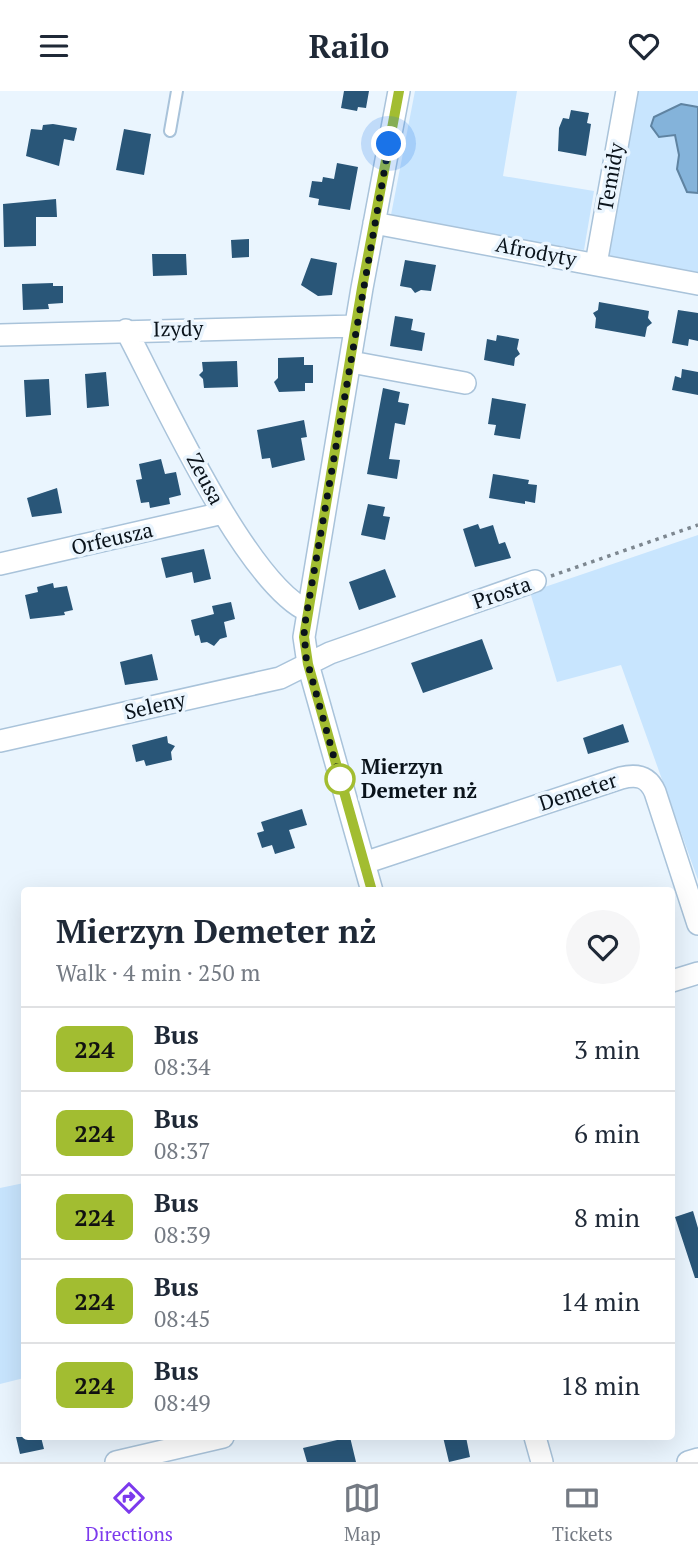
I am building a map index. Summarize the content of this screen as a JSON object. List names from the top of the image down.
{
  "streets": {
    "street": [
      "Temidy",
      "Afrodyty",
      "Izydy",
      "Zeusa",
      "Orfeusza",
      "Prosta",
      "Seleny",
      "Demeter"
    ]
  },
  "crossings": [
    ["Temidy", "Afrodyty"],
    ["Izydy", "Zeusa"],
    ["Zeusa", "Orfeusza"],
    ["Prosta", "Seleny"]
  ],
  "places": ["Mierzyn Demeter nż"],
  "lines": ["bus line 224"],
  "page": {
    "header": "Railo",
    "heading": ["Mierzyn Demeter nż", "Walk · 4 min · 250 m"],
    "list": [
      {
        "mark": "224",
        "name": "Bus",
        "note": "08:34",
        "value": "3 min"
      },
      {
        "mark": "224",
        "name": "Bus",
        "note": "08:37",
        "value": "6 min"
      },
      {
        "mark": "224",
        "name": "Bus",
        "note": "08:39",
        "value": "8 min"
      },
      {
        "mark": "224",
        "name": "Bus",
        "note": "08:45",
        "value": "14 min"
      },
      {
        "mark": "224",
        "name": "Bus",
        "note": "08:49",
        "value": "18 min"
      }
    ],
    "tabs": ["Directions", "Map", "Tickets"]
  }
}
